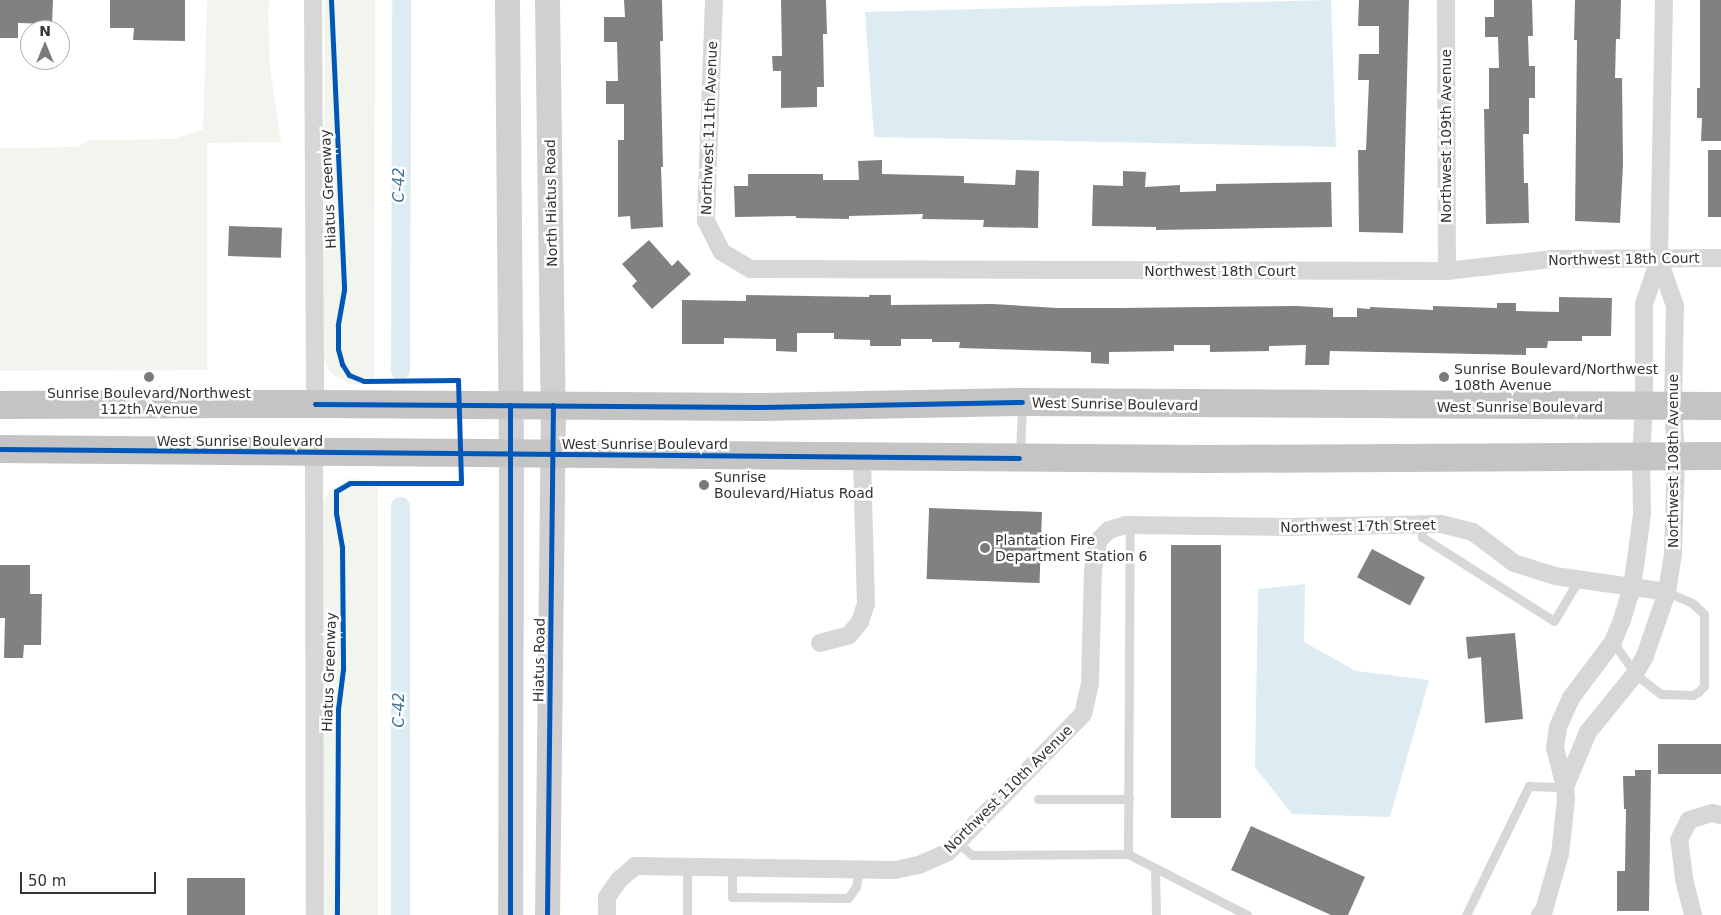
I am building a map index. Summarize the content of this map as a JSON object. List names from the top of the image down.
{
  "streets": {
    "highway": ["West Sunrise Boulevard"],
    "main road": ["North Hiatus Road", "Hiatus Road"],
    "street": [
      "Northwest 111th Avenue",
      "Northwest 109th Avenue",
      "Northwest 18th Court",
      "Northwest 108th Avenue",
      "Northwest 17th Street",
      "Northwest 110th Avenue"
    ],
    "cycle path": ["Hiatus Greenway"]
  },
  "crossings": [
    ["Northwest 111th Avenue", "Northwest 18th Court"],
    ["Northwest 109th Avenue", "Northwest 18th Court"],
    ["North Hiatus Road", "West Sunrise Boulevard"],
    ["North Hiatus Road", "Hiatus Road"],
    ["Northwest 18th Court", "Northwest 108th Avenue"],
    ["West Sunrise Boulevard", "Northwest 108th Avenue"],
    ["West Sunrise Boulevard", "Hiatus Road"],
    ["Northwest 108th Avenue", "Northwest 17th Street"],
    ["Northwest 17th Street", "Northwest 110th Avenue"]
  ],
  "water": ["C-42"],
  "places": [
    "Sunrise Boulevard/Northwest 112th Avenue",
    "Sunrise Boulevard/Northwest 108th Avenue",
    "Sunrise Boulevard/Hiatus Road",
    "Plantation Fire Department Station 6"
  ],
  "scale_bar": "50 m",
  "north": "top"
}
